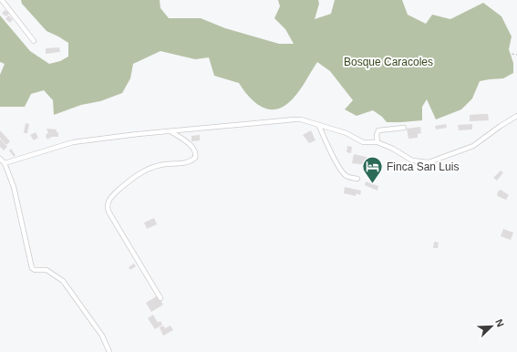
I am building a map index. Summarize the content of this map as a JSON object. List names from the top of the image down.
{
  "parks": ["Bosque Caracoles"],
  "places": {
    "hotel": ["Finca San Luis"]
  },
  "north": "top right"
}
